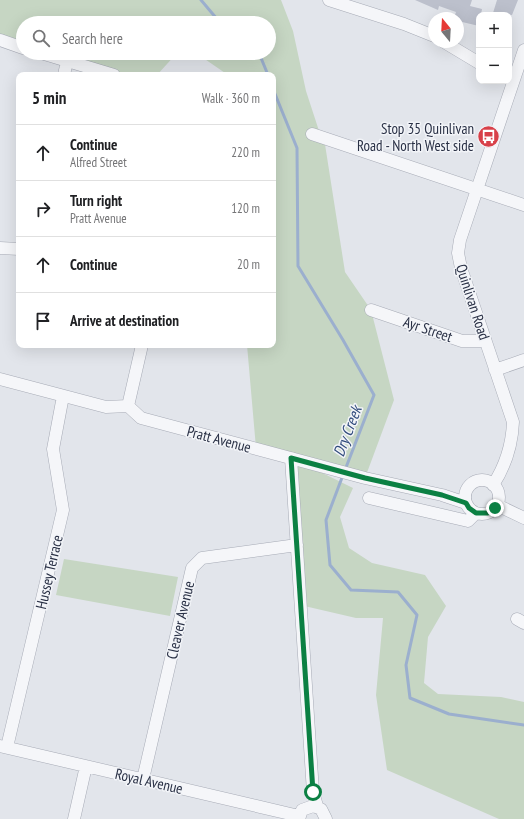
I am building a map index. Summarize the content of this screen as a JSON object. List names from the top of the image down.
{
  "streets": {
    "street": [
      "Quinlivan Road",
      "Ayr Street",
      "Pratt Avenue",
      "Hussey Terrace",
      "Cleaver Avenue",
      "Royal Avenue"
    ]
  },
  "crossings": [
    ["Quinlivan Road", "Ayr Street"],
    ["Quinlivan Road", "Pratt Avenue"],
    ["Hussey Terrace", "Royal Avenue"],
    ["Cleaver Avenue", "Royal Avenue"]
  ],
  "water": ["Dry Creek"],
  "places": {
    "bus stop": ["Stop 35 Quinlivan Road - North West side"]
  },
  "north": "top",
  "page": {
    "map_buttons": ["+", "−"],
    "search": "Search here",
    "heading": ["5 min", "Walk · 360 m"],
    "list": [
      ["Continue", "Alfred Street", "220 m"],
      ["Turn right", "Pratt Avenue", "120 m"],
      ["Continue", "20 m"],
      "Arrive at destination"
    ]
  }
}
